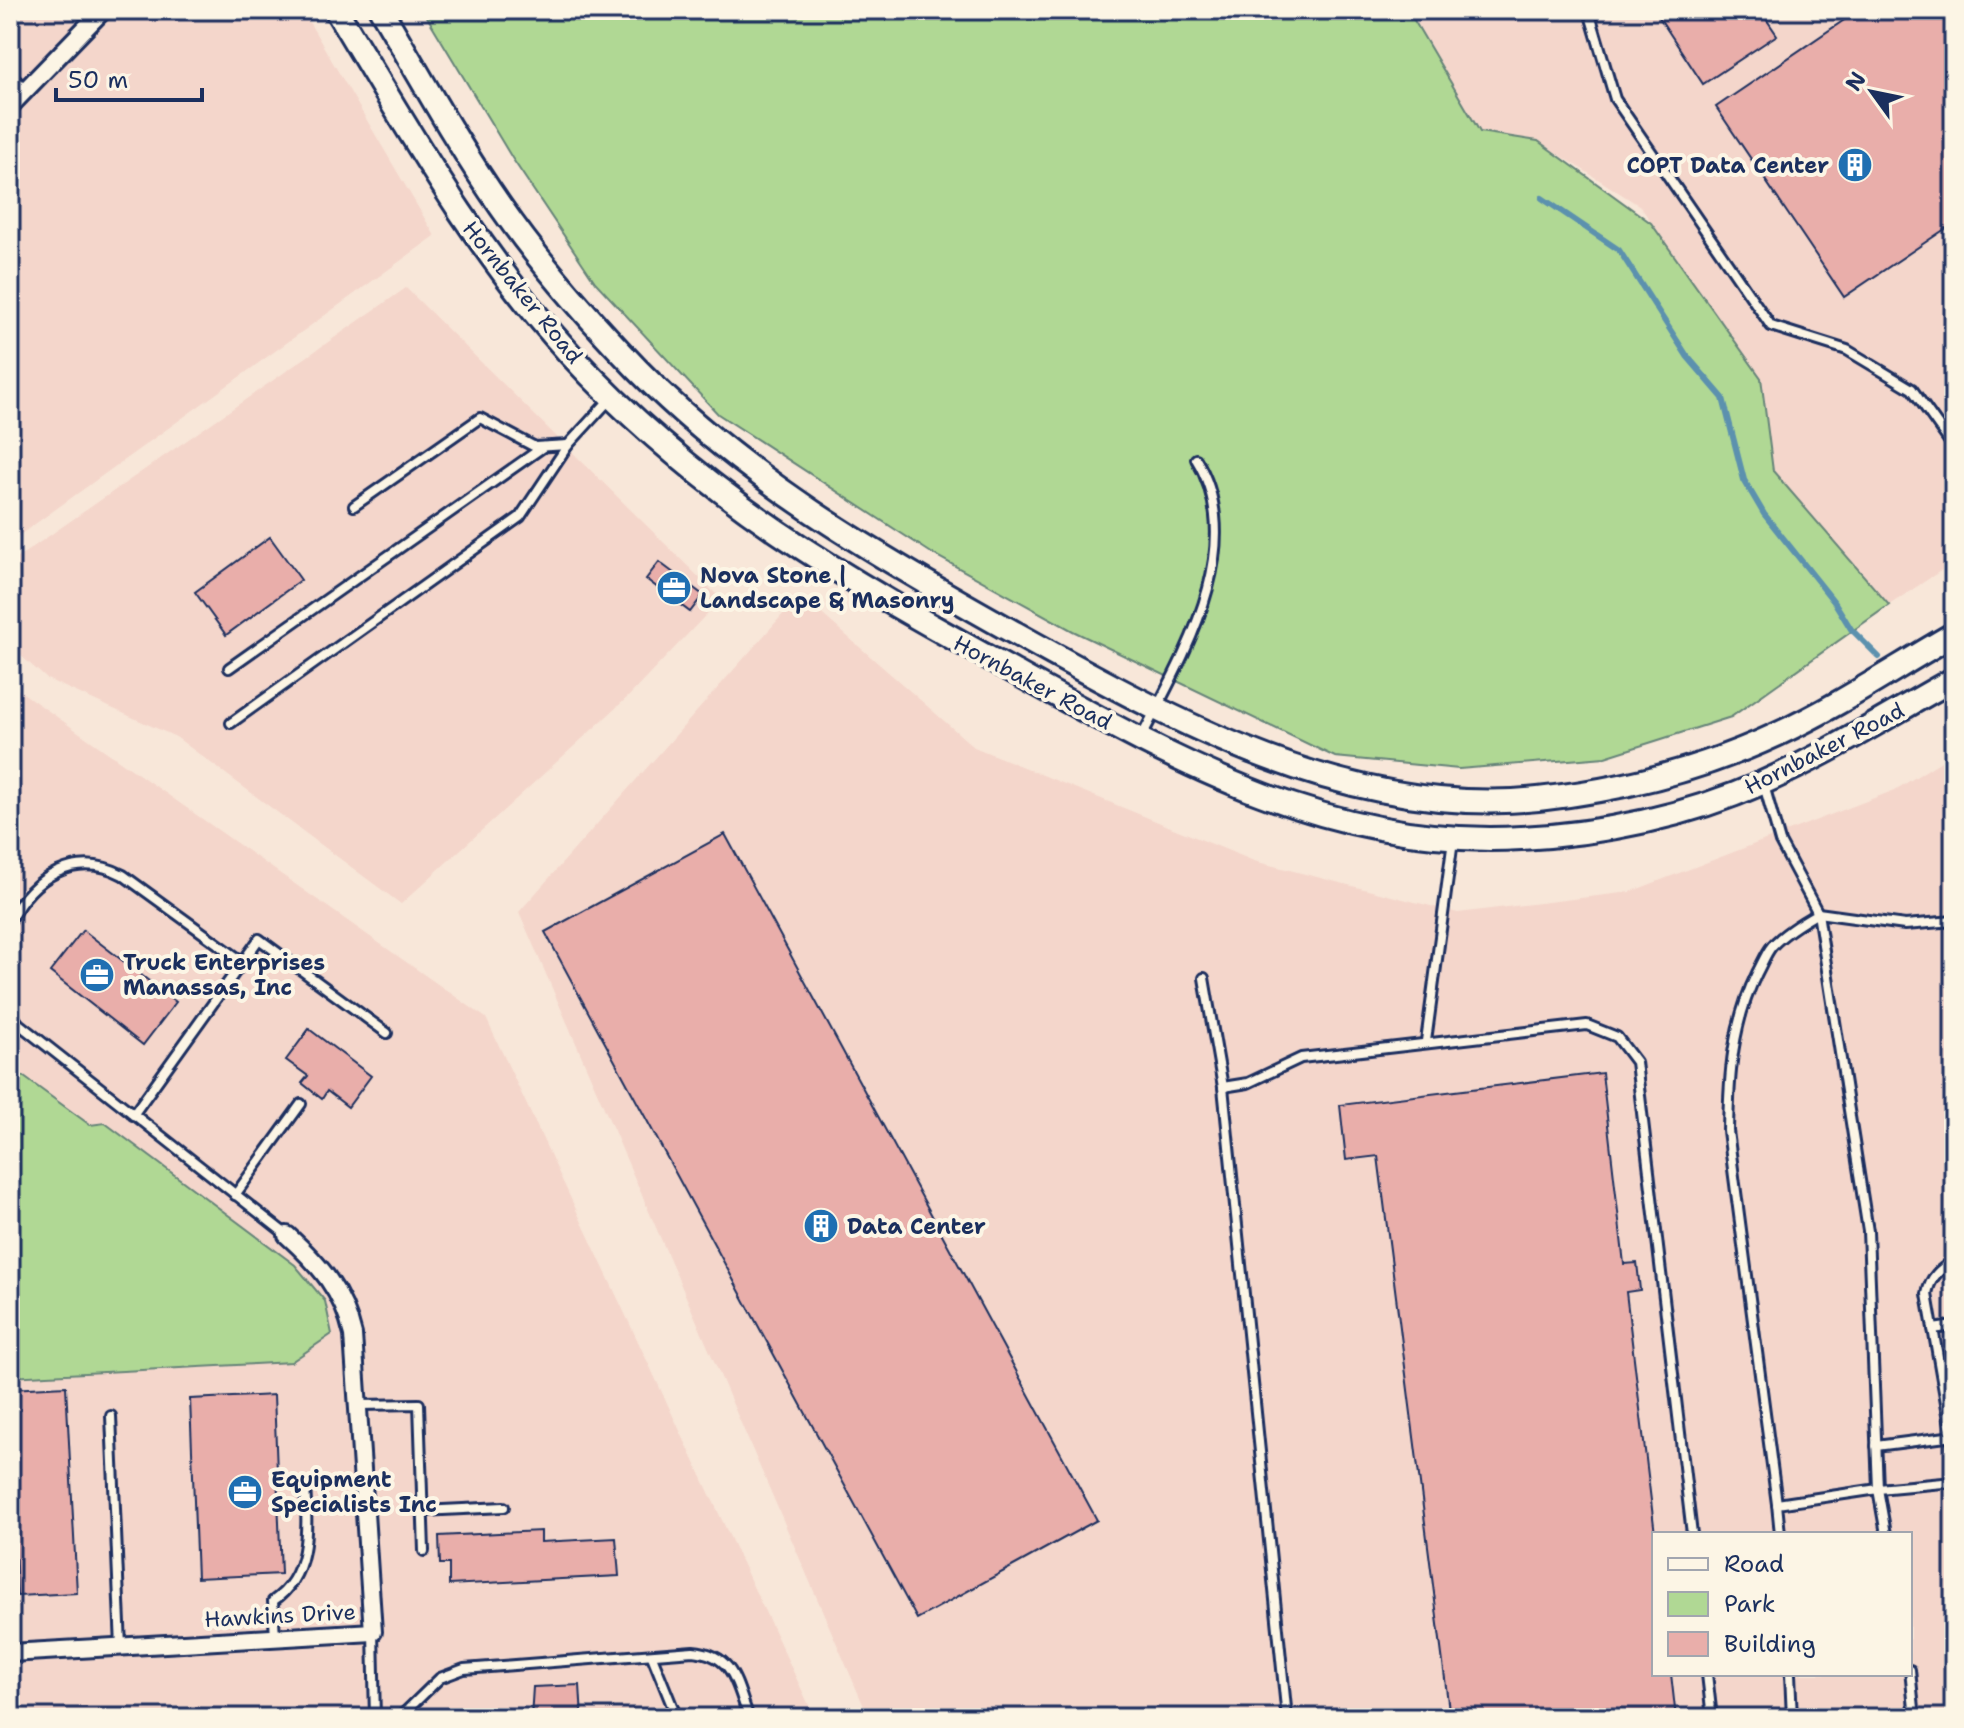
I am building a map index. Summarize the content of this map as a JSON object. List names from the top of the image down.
{
  "streets": {
    "main road": ["Hornbaker Road"],
    "street": ["Hawkins Drive"]
  },
  "places": {
    "building": ["COPT Data Center", "Data Center"],
    "office": ["Nova Stone | Landscape & Masonry", "Truck Enterprises Manassas, Inc", "Equipment Specialists Inc"]
  },
  "legend": ["Road", "Park", "Building"],
  "scale_bar": "50 m",
  "north": "top left"
}
